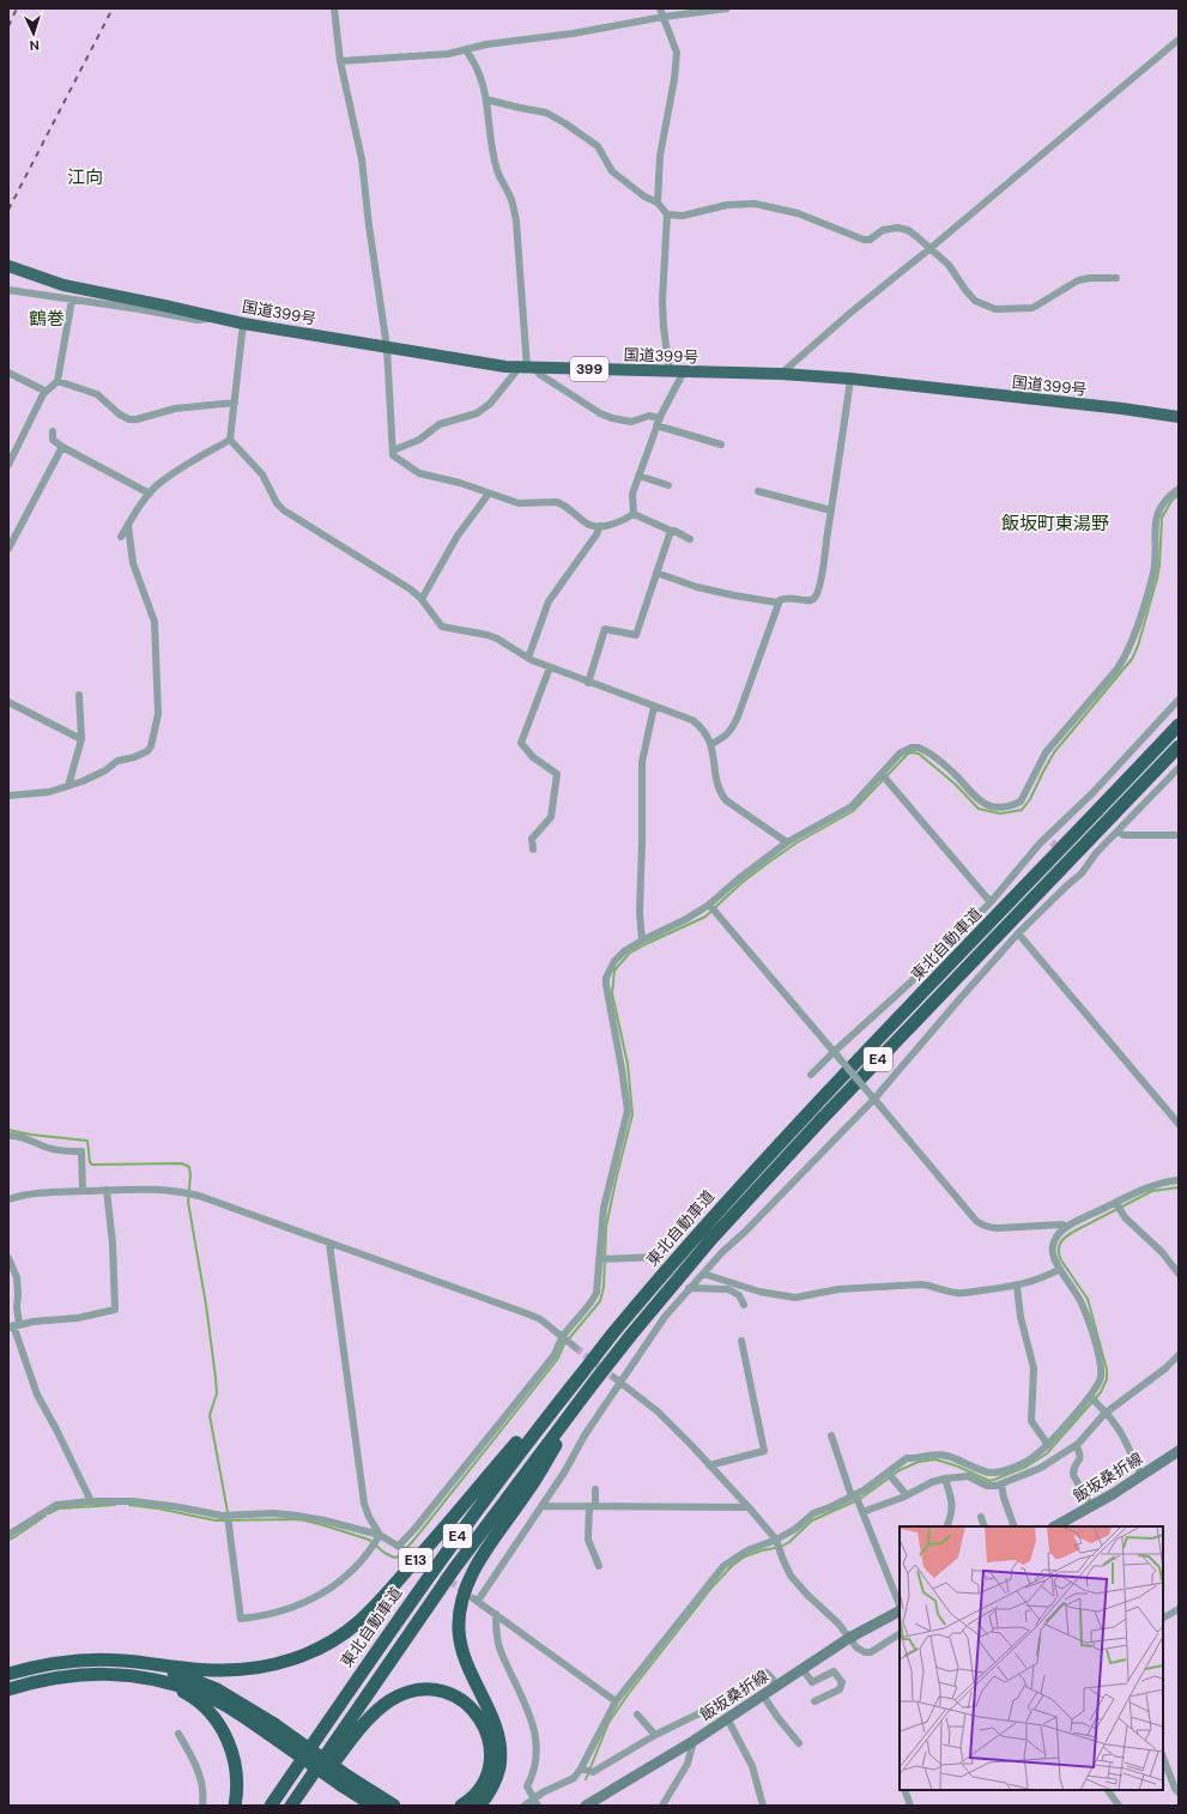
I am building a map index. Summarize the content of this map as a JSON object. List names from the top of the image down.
{
  "streets": {
    "highway": [
      "国道399号",
      "399",
      "東北自動車道",
      "E4",
      "E13"
    ],
    "main road": ["飯坂桑折線"]
  },
  "crossings": [
    ["東北自動車道", "E13"]
  ],
  "districts": ["江向", "鶴巻", "飯坂町東湯野"],
  "north": "bottom"
}
